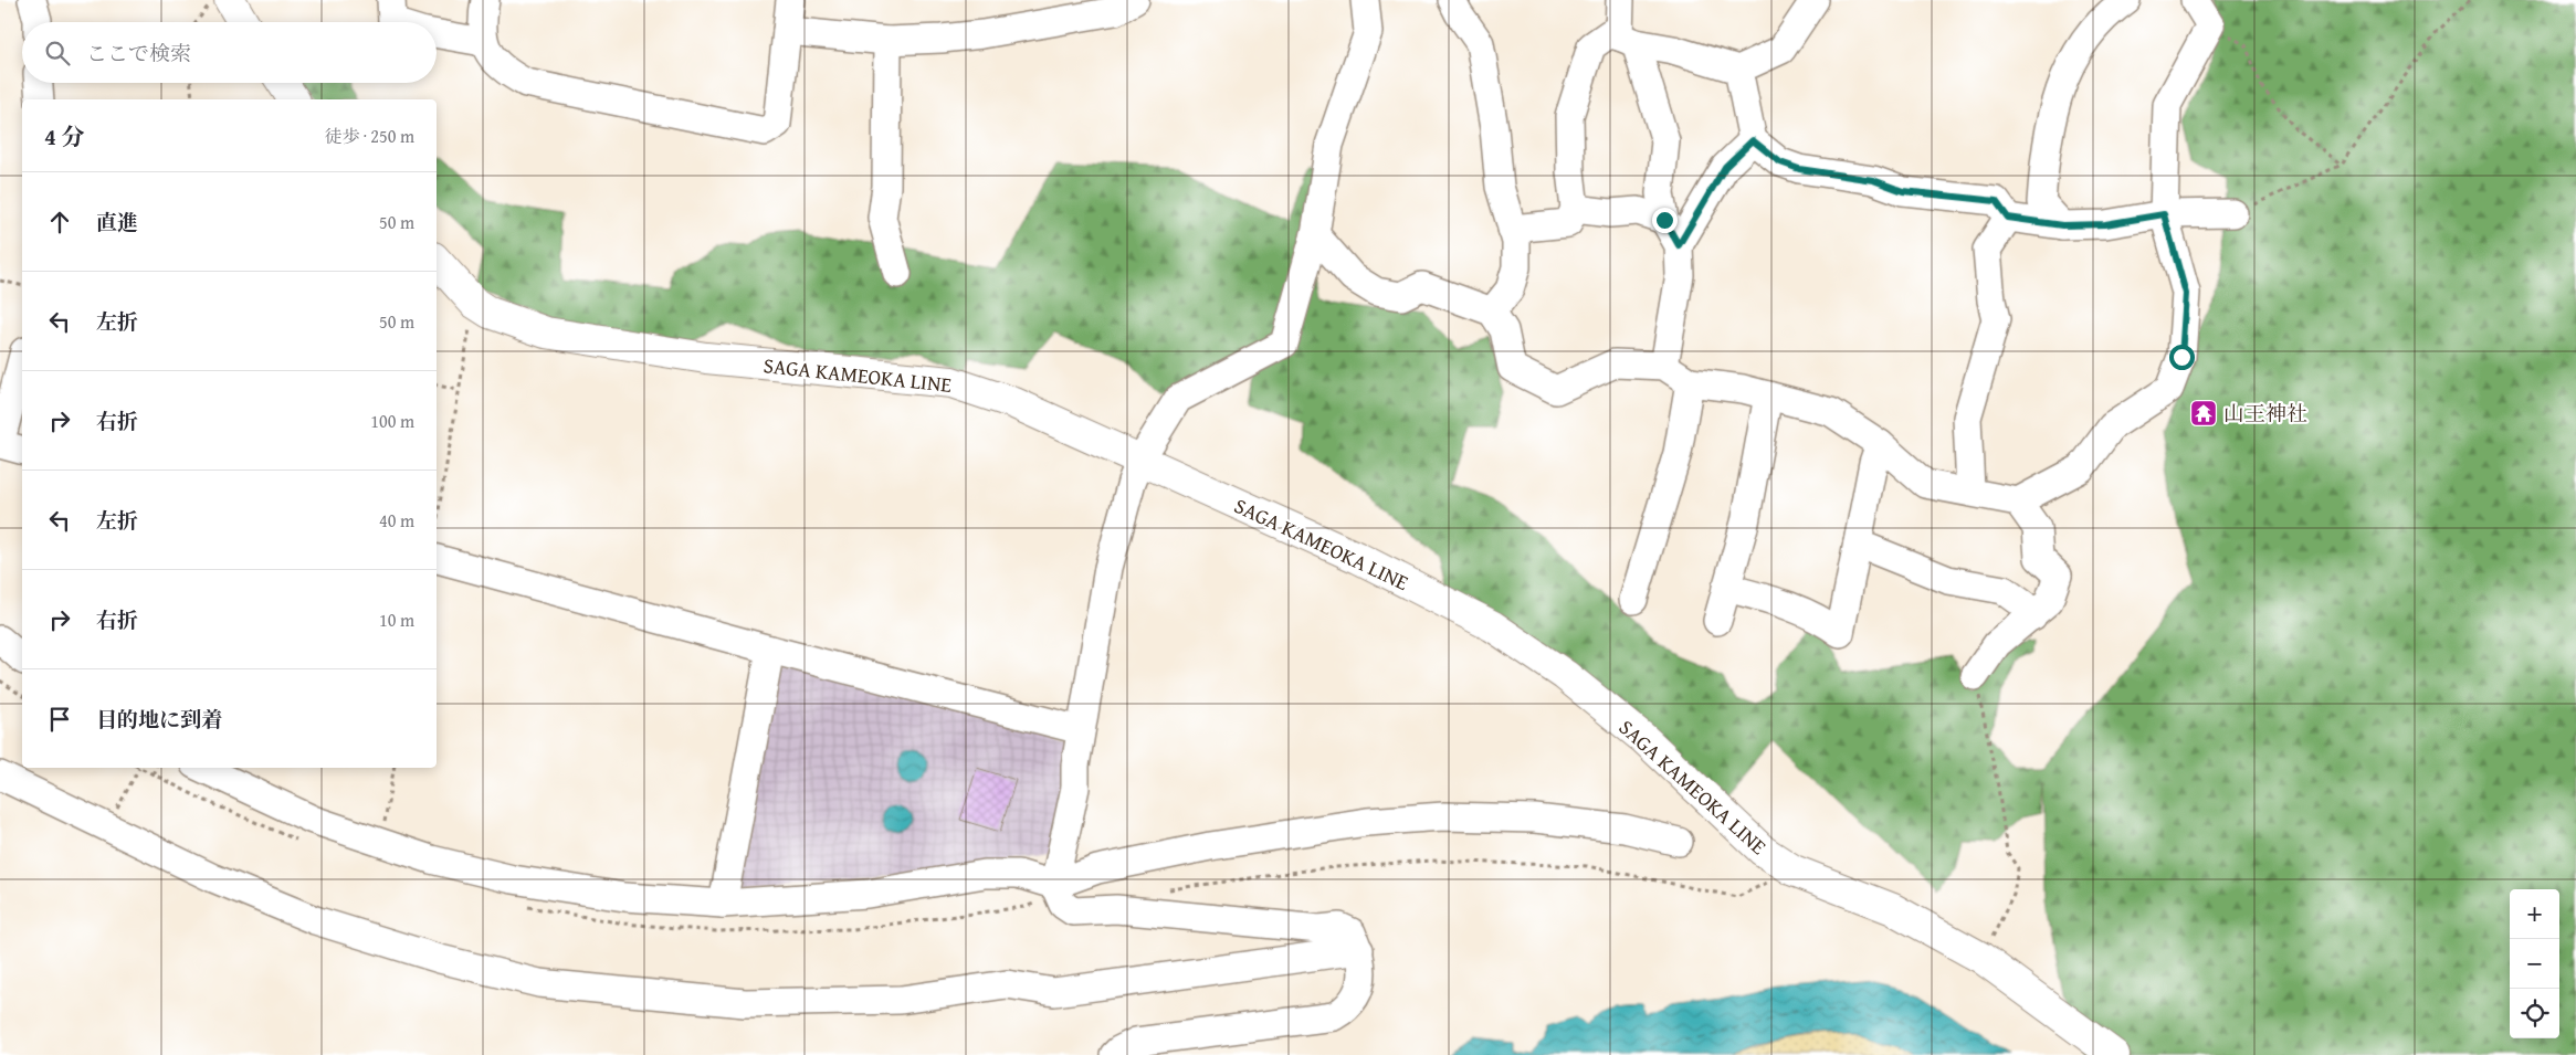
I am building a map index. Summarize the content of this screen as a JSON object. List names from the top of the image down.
{
  "streets": {
    "main road": ["SAGA KAMEOKA LINE"]
  },
  "places": {
    "temple": ["山王神社"]
  },
  "page": {
    "search": "ここで検索",
    "heading": ["4 分", "徒歩 · 250 m"],
    "list": [
      ["直進", "50 m"],
      ["左折", "50 m"],
      ["右折", "100 m"],
      ["左折", "40 m"],
      ["右折", "10 m"],
      "目的地に到着"
    ],
    "map_buttons": ["+", "−"]
  }
}
